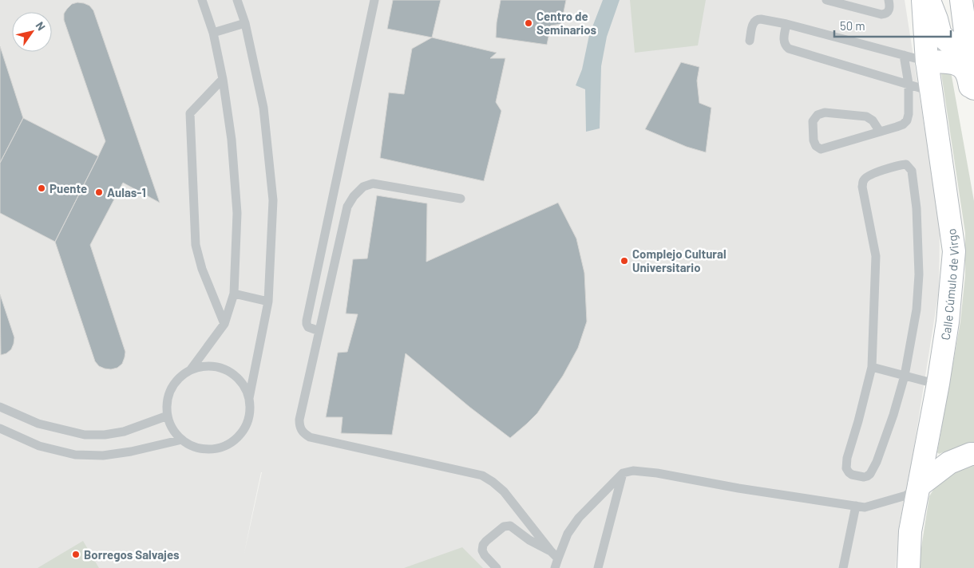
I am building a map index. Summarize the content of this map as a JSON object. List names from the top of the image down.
{
  "streets": {
    "main road": ["Calle Cúmulo de Virgo"]
  },
  "places": [
    "Centro de Seminarios",
    "Puente",
    "Aulas-1",
    "Complejo Cultural Universitario",
    "Borregos Salvajes"
  ],
  "scale_bar": "50 m",
  "north": "top right"
}
